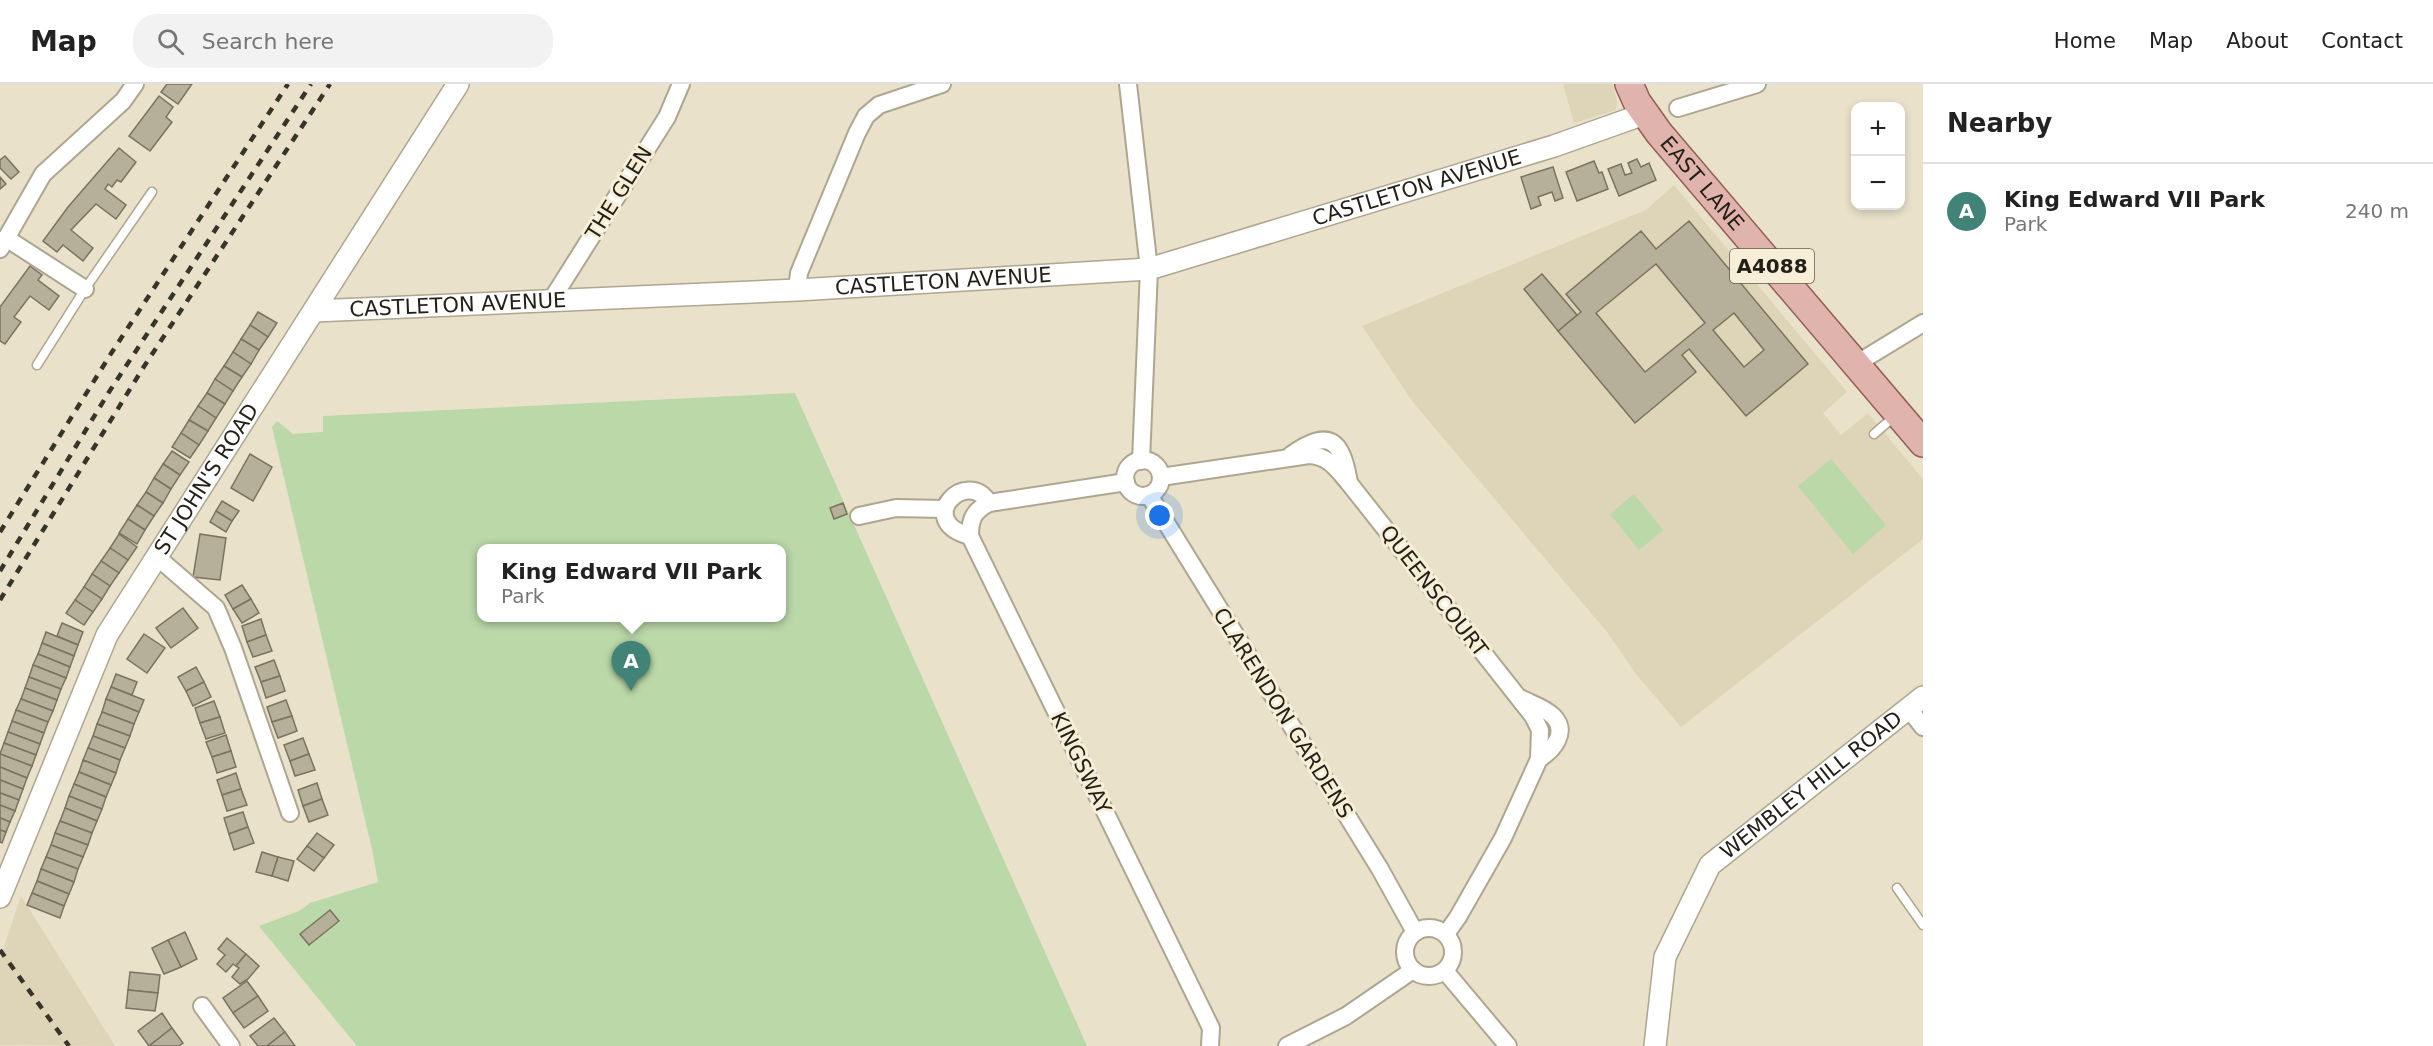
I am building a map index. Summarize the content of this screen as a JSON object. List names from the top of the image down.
{
  "streets": {
    "main road": ["EAST LANE", "A4088"],
    "street": [
      "CASTLETON AVENUE",
      "THE GLEN",
      "ST JOHN'S ROAD",
      "QUEENSCOURT",
      "CLARENDON GARDENS",
      "KINGSWAY",
      "WEMBLEY HILL ROAD"
    ]
  },
  "crossings": [
    ["EAST LANE", "CASTLETON AVENUE"],
    ["CASTLETON AVENUE", "THE GLEN"],
    ["CASTLETON AVENUE", "ST JOHN'S ROAD"],
    ["QUEENSCOURT", "CLARENDON GARDENS"]
  ],
  "page": {
    "header": "Map",
    "search": "Search here",
    "nav": [
      "Home",
      "Map",
      "About",
      "Contact"
    ],
    "heading": "Nearby",
    "map_buttons": ["+", "−"],
    "list": [
      {
        "mark": "A",
        "name": "King Edward VII Park",
        "note": "Park",
        "value": "240 m"
      }
    ],
    "popup": ["King Edward VII Park", "Park"],
    "pins": "A"
  }
}
